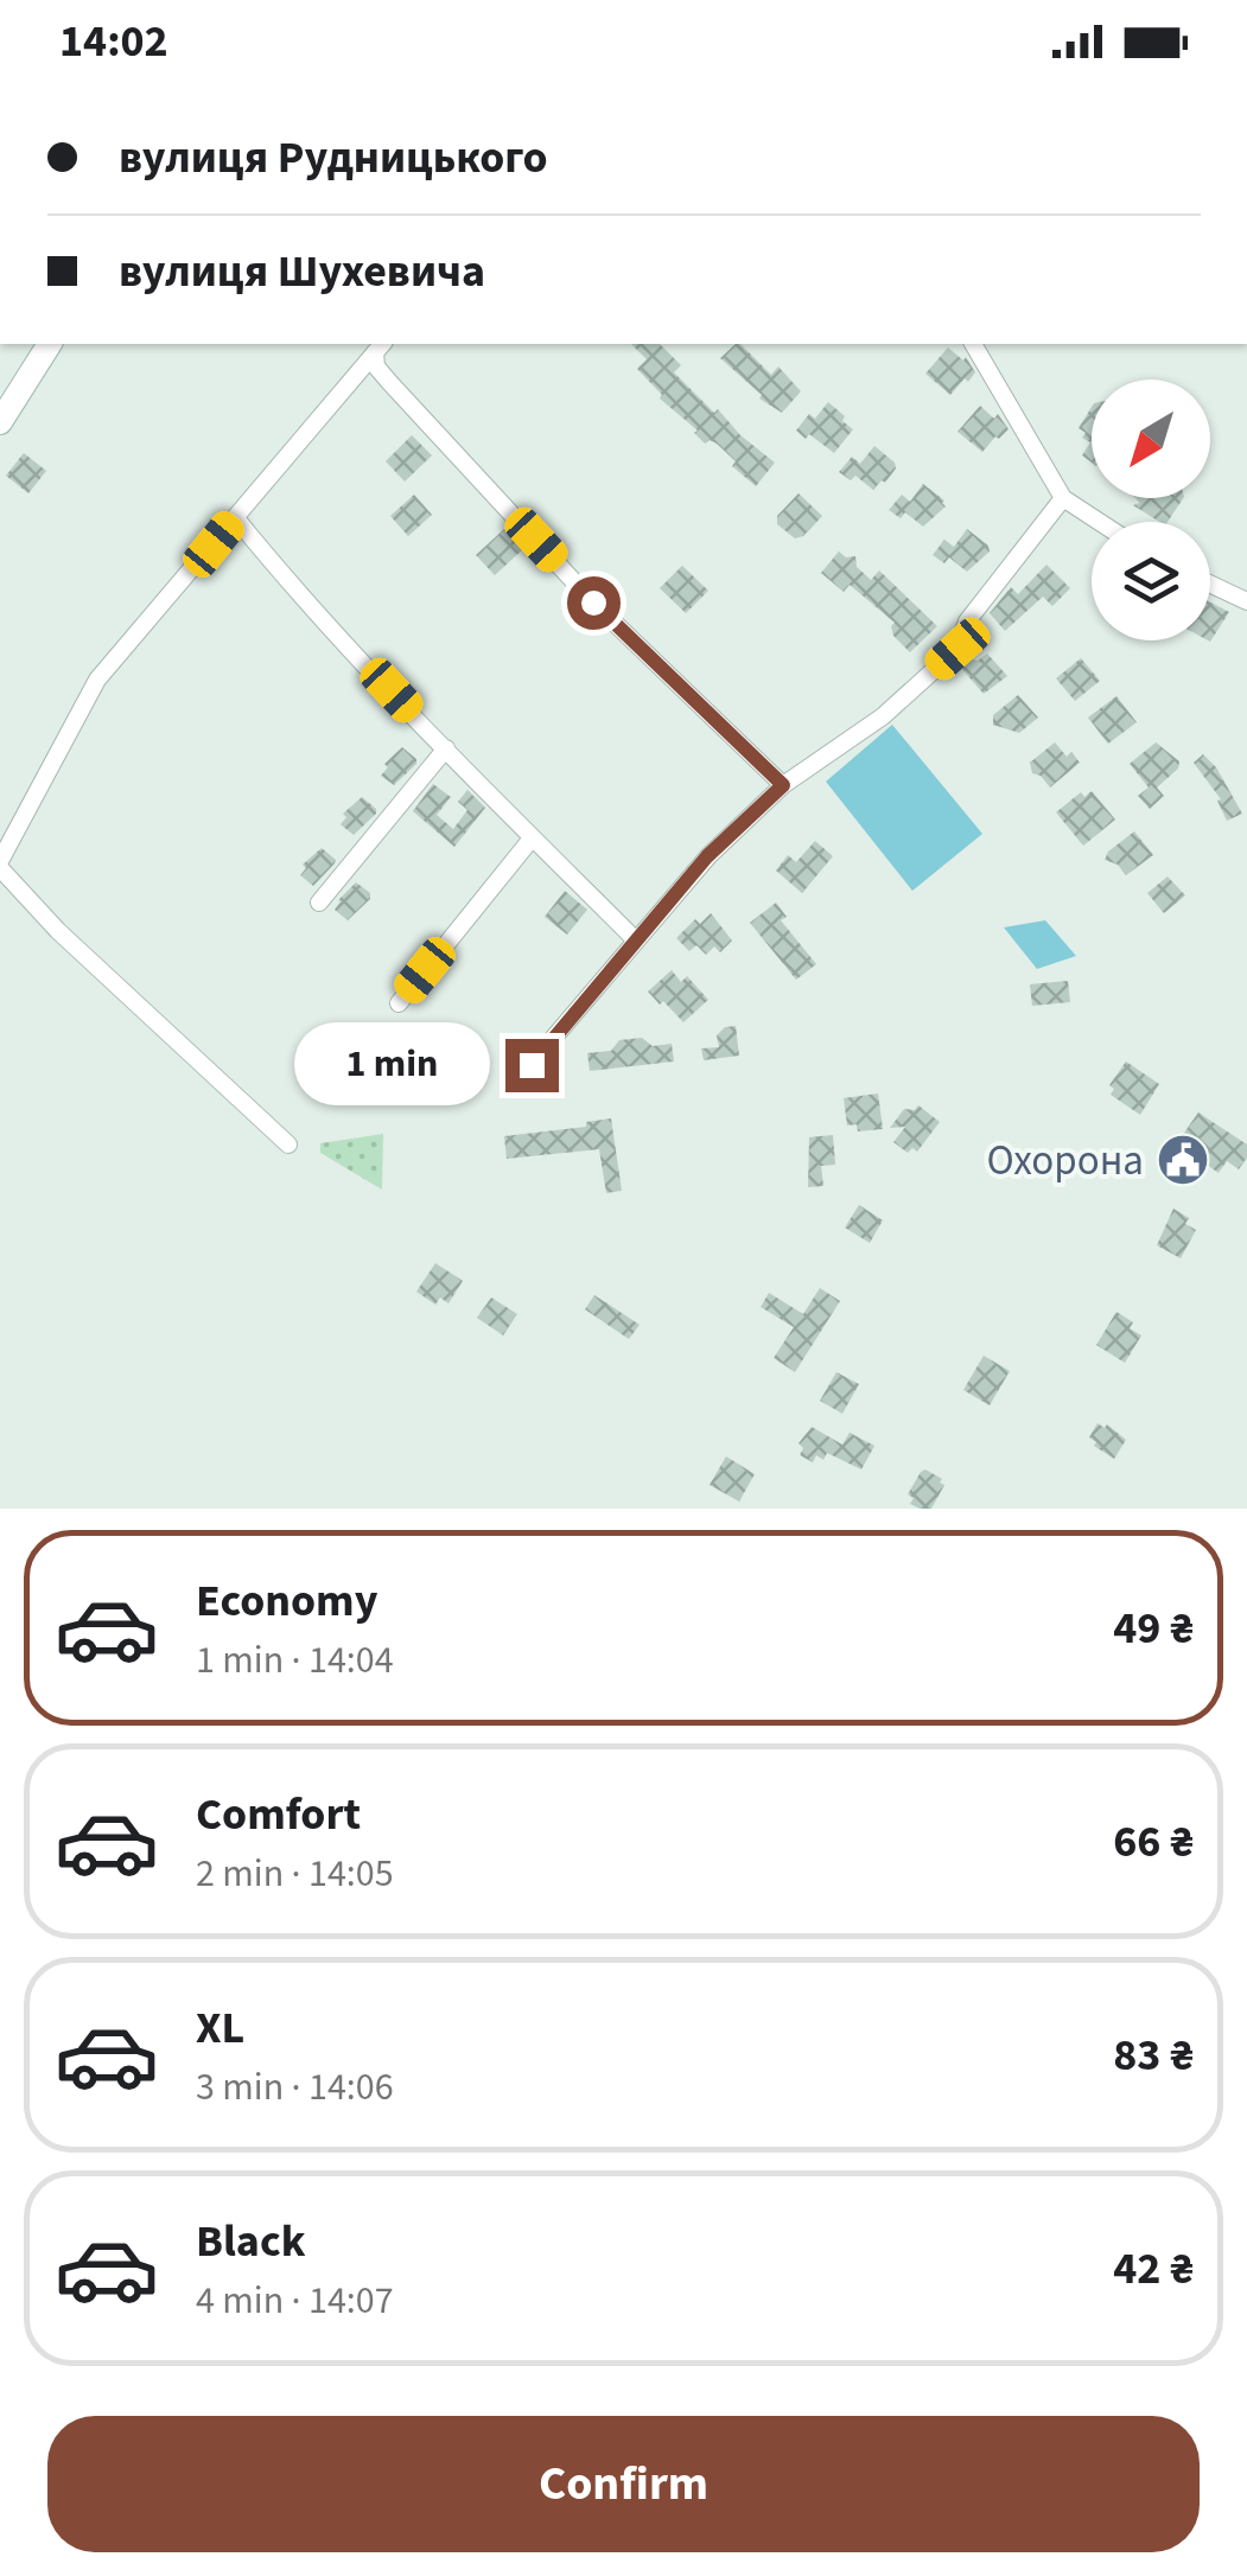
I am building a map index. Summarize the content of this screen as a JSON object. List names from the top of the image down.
{
  "places": {
    "public building": ["Охорона"]
  },
  "north": "bottom left",
  "page": {
    "status": "14:02",
    "banner": ["вулиця Рудницького", "вулиця Шухевича"],
    "bubble": "1 min",
    "list": [
      {
        "name": "Economy",
        "note": "1 min · 14:04",
        "value": "49 ₴"
      },
      {
        "name": "Comfort",
        "note": "2 min · 14:05",
        "value": "66 ₴"
      },
      {
        "name": "XL",
        "note": "3 min · 14:06",
        "value": "83 ₴"
      },
      {
        "name": "Black",
        "note": "4 min · 14:07",
        "value": "42 ₴"
      }
    ],
    "buttons": "Confirm"
  }
}
